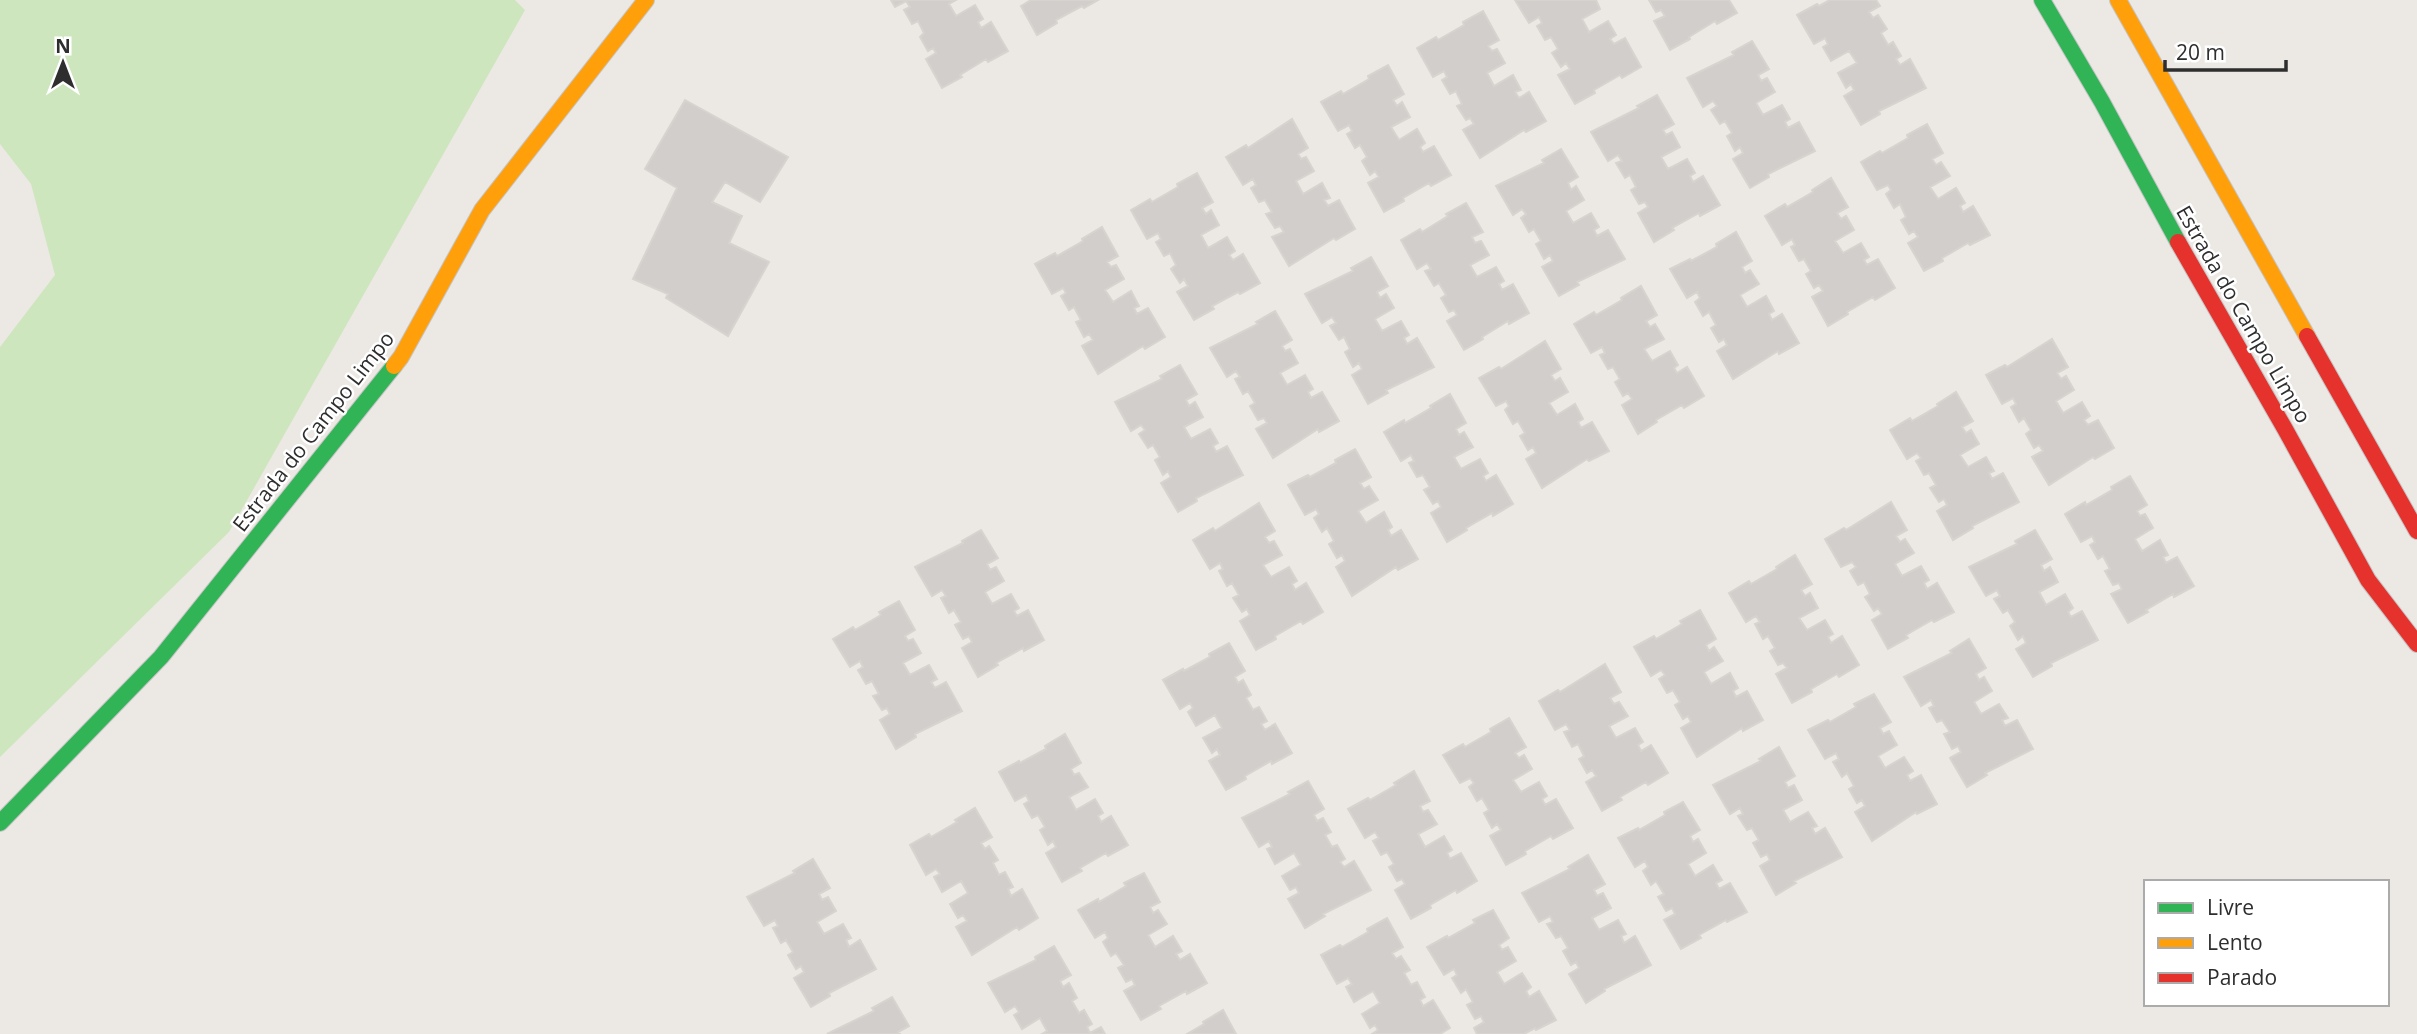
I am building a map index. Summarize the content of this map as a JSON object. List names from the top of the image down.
{
  "streets": {
    "street": ["Estrada do Campo Limpo"]
  },
  "legend": ["Livre", "Lento", "Parado"],
  "scale_bar": "20 m",
  "north": "top"
}
